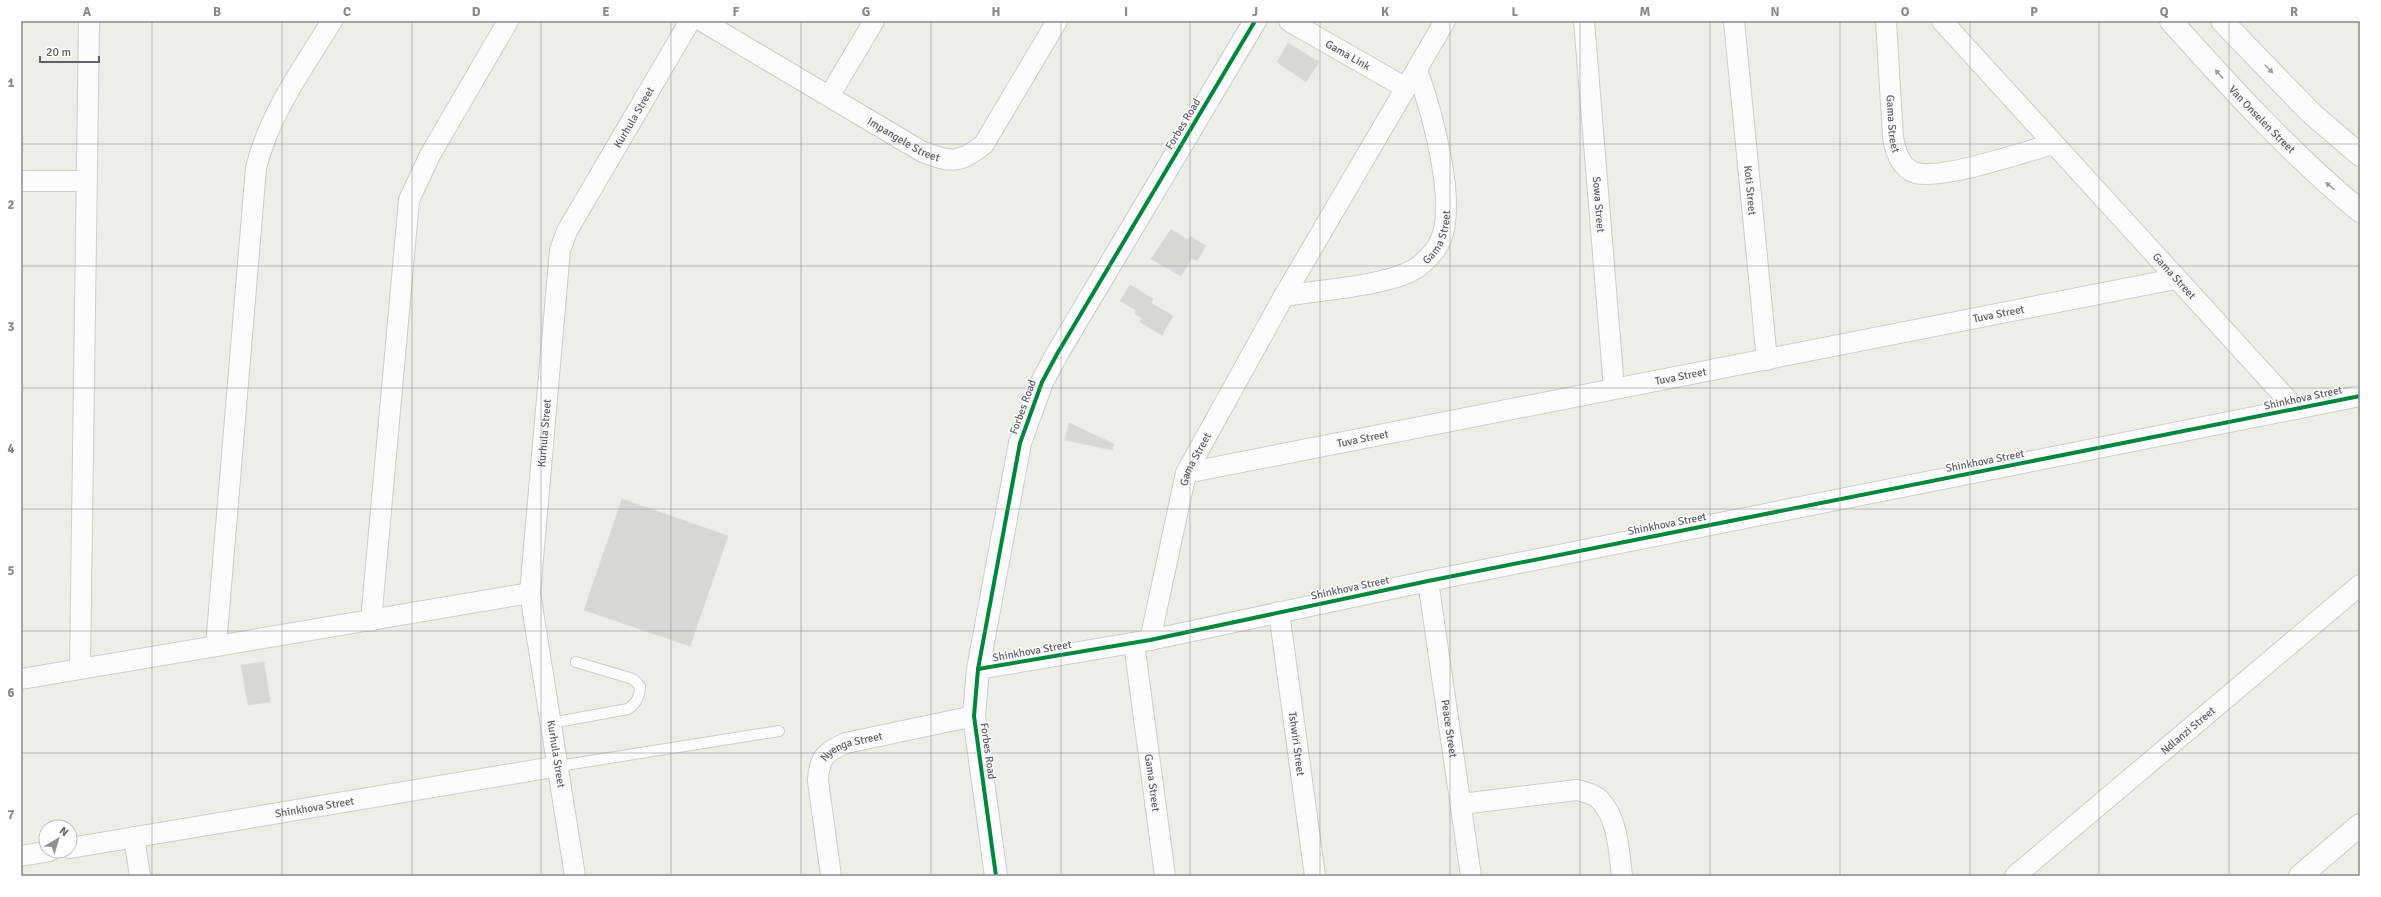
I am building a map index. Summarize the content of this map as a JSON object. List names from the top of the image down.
{
  "streets": {
    "street": [
      "Gama Link",
      "Kurhula Street",
      "Van Onselen Street",
      "Forbes Road",
      "Gama Street",
      "Impangele Street",
      "Koti Street",
      "Sowa Street",
      "Tuva Street",
      "Shinkhova Street",
      "Peace Street",
      "Ndlanzi Street",
      "Tshwiri Street",
      "Nyenga Street"
    ]
  },
  "crossings": [
    ["Gama Link", "Gama Street"],
    ["Kurhula Street", "Shinkhova Street"],
    ["Forbes Road", "Shinkhova Street"],
    ["Forbes Road", "Nyenga Street"],
    ["Gama Street", "Tuva Street"],
    ["Gama Street", "Shinkhova Street"],
    ["Koti Street", "Tuva Street"],
    ["Sowa Street", "Tuva Street"],
    ["Shinkhova Street", "Peace Street"],
    ["Shinkhova Street", "Tshwiri Street"]
  ],
  "scale_bar": "20 m",
  "north": "top right",
  "grid": {
    "columns": [
      "A",
      "B",
      "C",
      "D",
      "E",
      "F",
      "G",
      "H",
      "I",
      "J",
      "K",
      "L",
      "M",
      "N",
      "O",
      "P",
      "Q",
      "R"
    ],
    "rows": [
      "1",
      "2",
      "3",
      "4",
      "5",
      "6",
      "7"
    ]
  }
}
